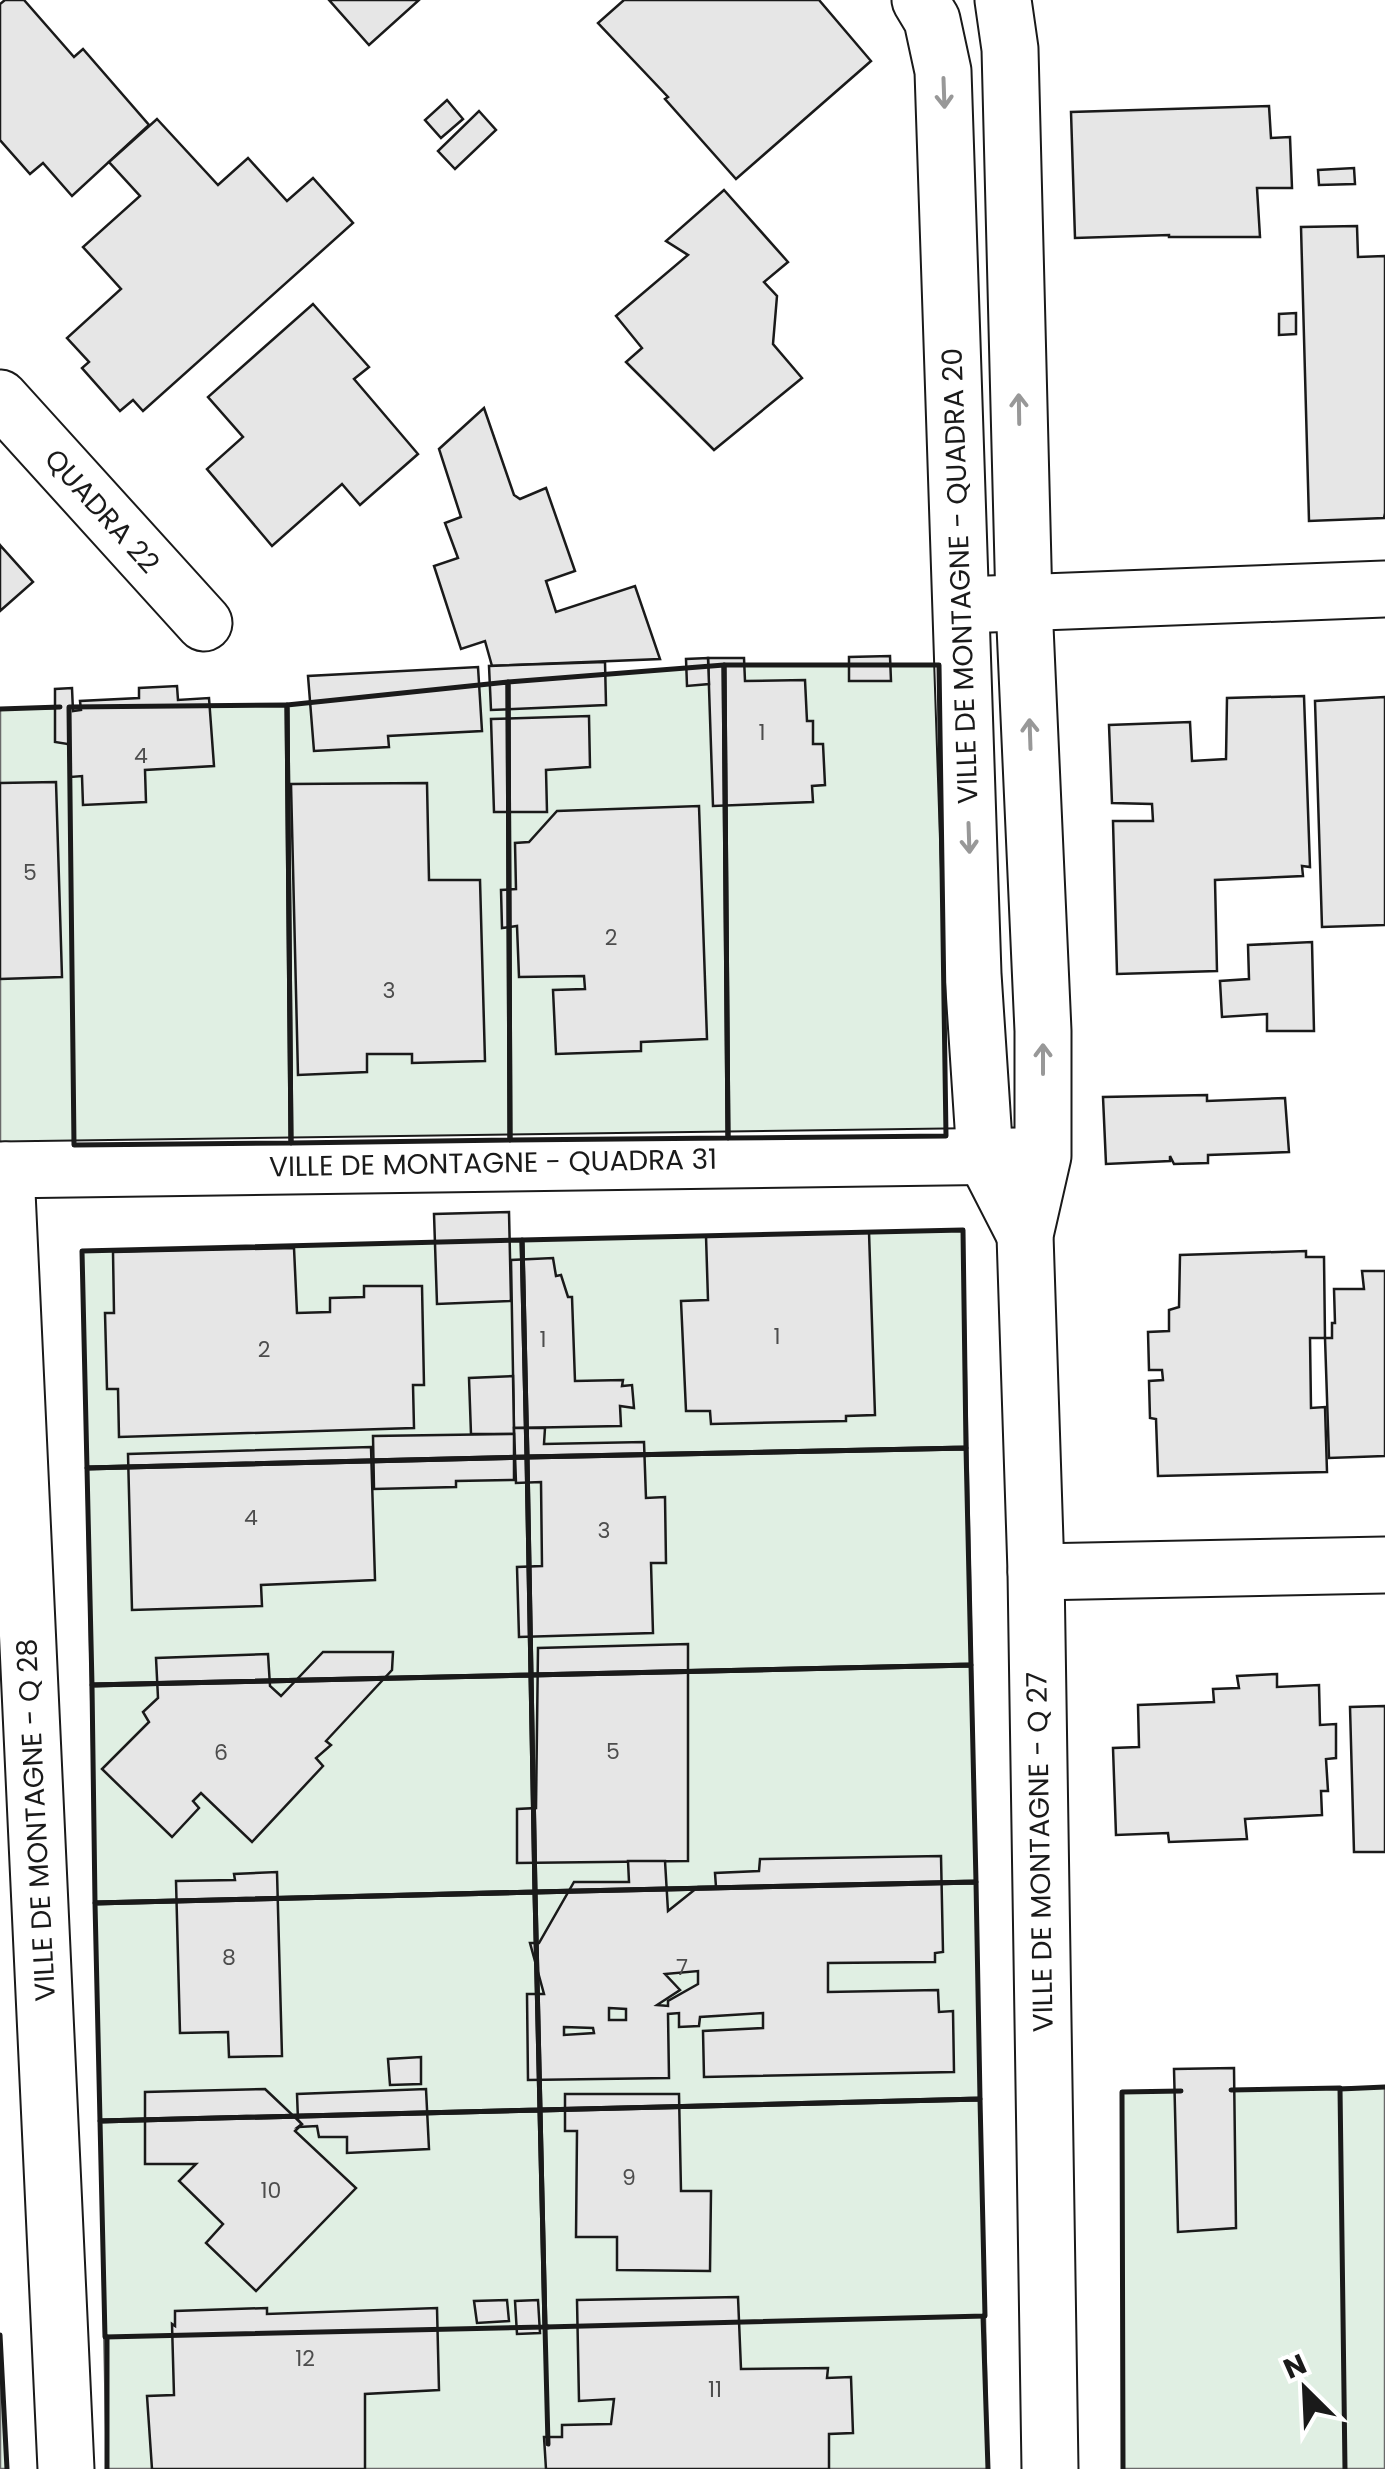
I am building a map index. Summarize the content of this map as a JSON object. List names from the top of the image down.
{
  "streets": {
    "street": [
      "QUADRA 22",
      "VILLE DE MONTAGNE - QUADRA 20",
      "VILLE DE MONTAGNE - QUADRA 31",
      "VILLE DE MONTAGNE - Q 28",
      "VILLE DE MONTAGNE - Q 27"
    ]
  },
  "crossings": [
    ["VILLE DE MONTAGNE - QUADRA 20", "VILLE DE MONTAGNE - QUADRA 31"],
    ["VILLE DE MONTAGNE - QUADRA 20", "VILLE DE MONTAGNE - Q 27"],
    ["VILLE DE MONTAGNE - QUADRA 31", "VILLE DE MONTAGNE - Q 28"],
    ["VILLE DE MONTAGNE - QUADRA 31", "VILLE DE MONTAGNE - Q 27"]
  ],
  "house_numbers": [
    "1",
    "4",
    "5",
    "2",
    "3",
    "1",
    "1",
    "2",
    "4",
    "3",
    "5",
    "6",
    "8",
    "7",
    "9",
    "10",
    "12",
    "11"
  ],
  "north": "top left"
}
